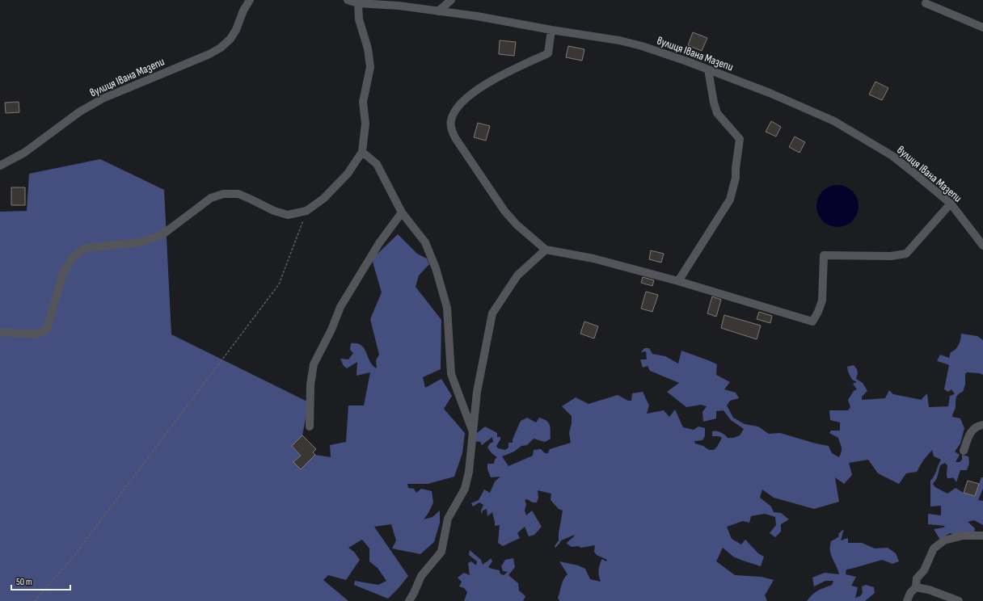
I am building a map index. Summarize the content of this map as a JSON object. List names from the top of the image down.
{
  "streets": {
    "street": ["вулиця Івана Мазепи"]
  },
  "scale_bar": "50 m"
}
